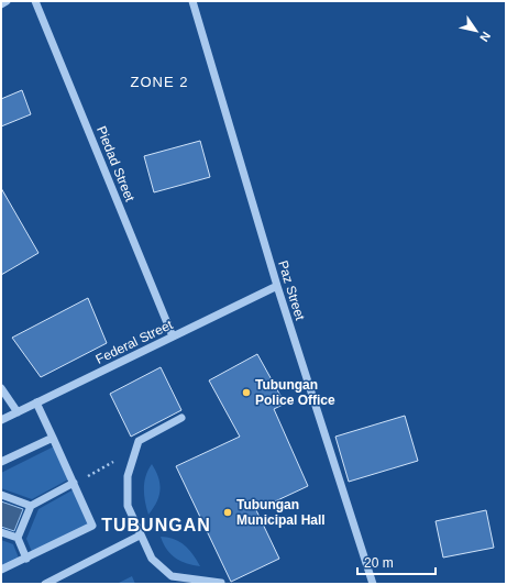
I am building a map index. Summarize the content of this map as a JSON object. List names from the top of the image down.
{
  "streets": {
    "street": ["Piedad Street", "Paz Street", "Federal Street"]
  },
  "crossings": [
    ["Piedad Street", "Federal Street"],
    ["Paz Street", "Federal Street"]
  ],
  "districts": ["ZONE 2", "TUBUNGAN"],
  "places": ["Tubungan Police Office", "Tubungan Municipal Hall"],
  "scale_bar": "20 m",
  "north": "bottom right"
}
